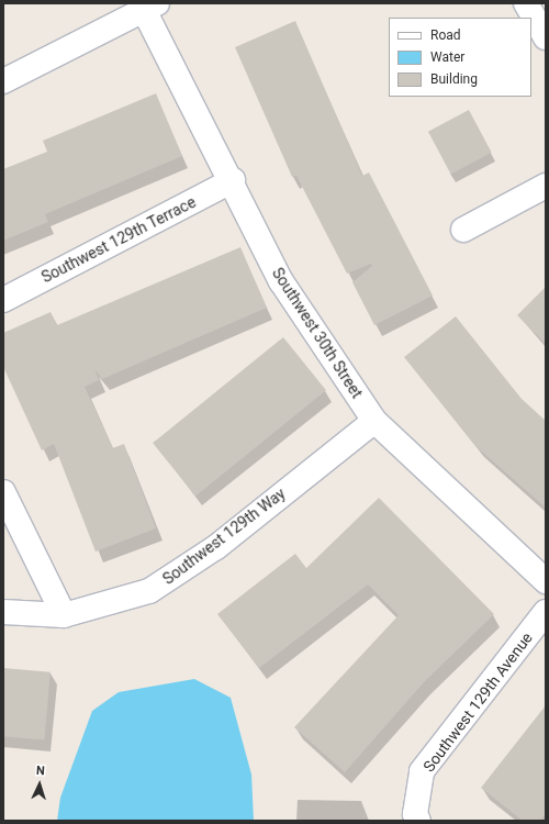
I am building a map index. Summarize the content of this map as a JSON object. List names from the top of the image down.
{
  "streets": {
    "street": [
      "Southwest 129th Terrace",
      "Southwest 30th Street",
      "Southwest 129th Way",
      "Southwest 129th Avenue"
    ]
  },
  "crossings": [
    ["Southwest 129th Terrace", "Southwest 30th Street"],
    ["Southwest 30th Street", "Southwest 129th Way"]
  ],
  "legend": ["Road", "Water", "Building"],
  "north": "top"
}
